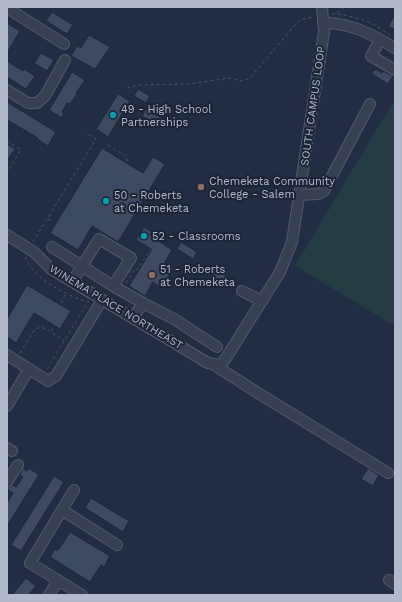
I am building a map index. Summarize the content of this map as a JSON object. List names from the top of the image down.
{
  "streets": {
    "street": ["SOUTH CAMPUS LOOP", "WINEMA PLACE NORTHEAST"]
  },
  "crossings": [
    ["SOUTH CAMPUS LOOP", "WINEMA PLACE NORTHEAST"]
  ],
  "places": [
    "49 - High School Partnerships",
    "Chemeketa Community College - Salem",
    "50 - Roberts at Chemeketa",
    "52 - Classrooms",
    "51 - Roberts at Chemeketa"
  ]
}
